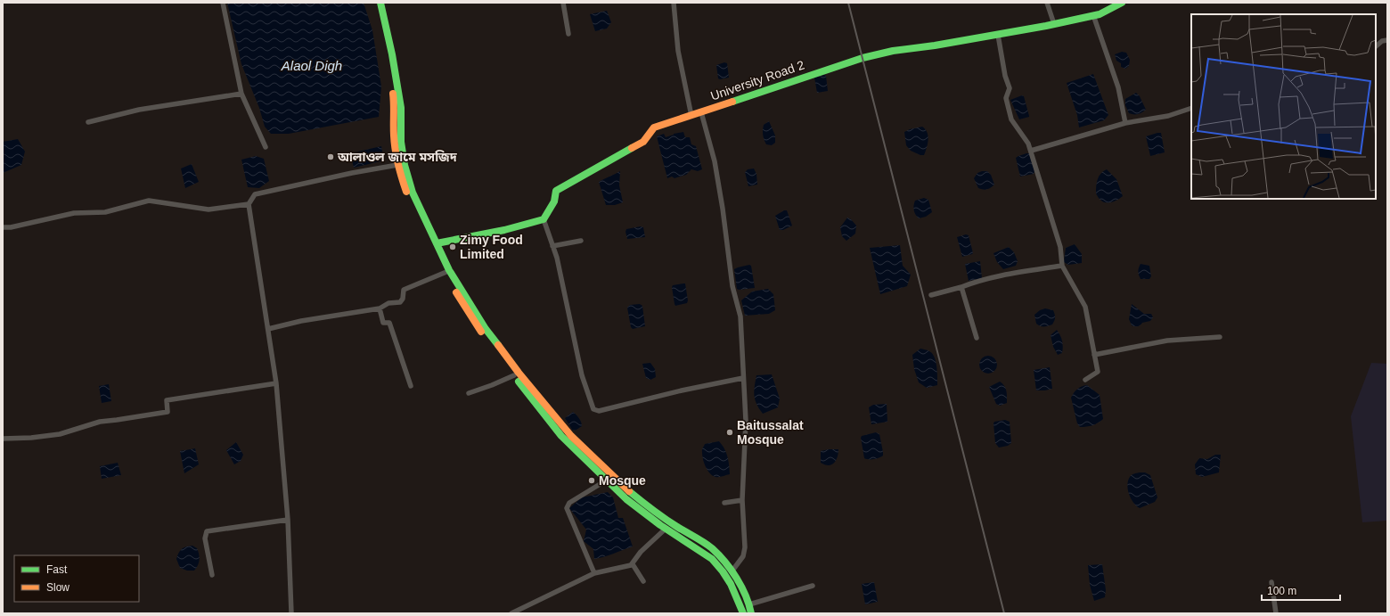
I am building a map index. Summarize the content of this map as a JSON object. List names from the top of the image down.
{
  "streets": {
    "main road": ["University Road 2"]
  },
  "water": ["Alaol Digh"],
  "places": [
    "আলাওল জামে মসজিদ",
    "Zimy Food Limited",
    "Baitussalat Mosque",
    "Mosque"
  ],
  "legend": ["Fast", "Slow"],
  "scale_bar": "100 m"
}
